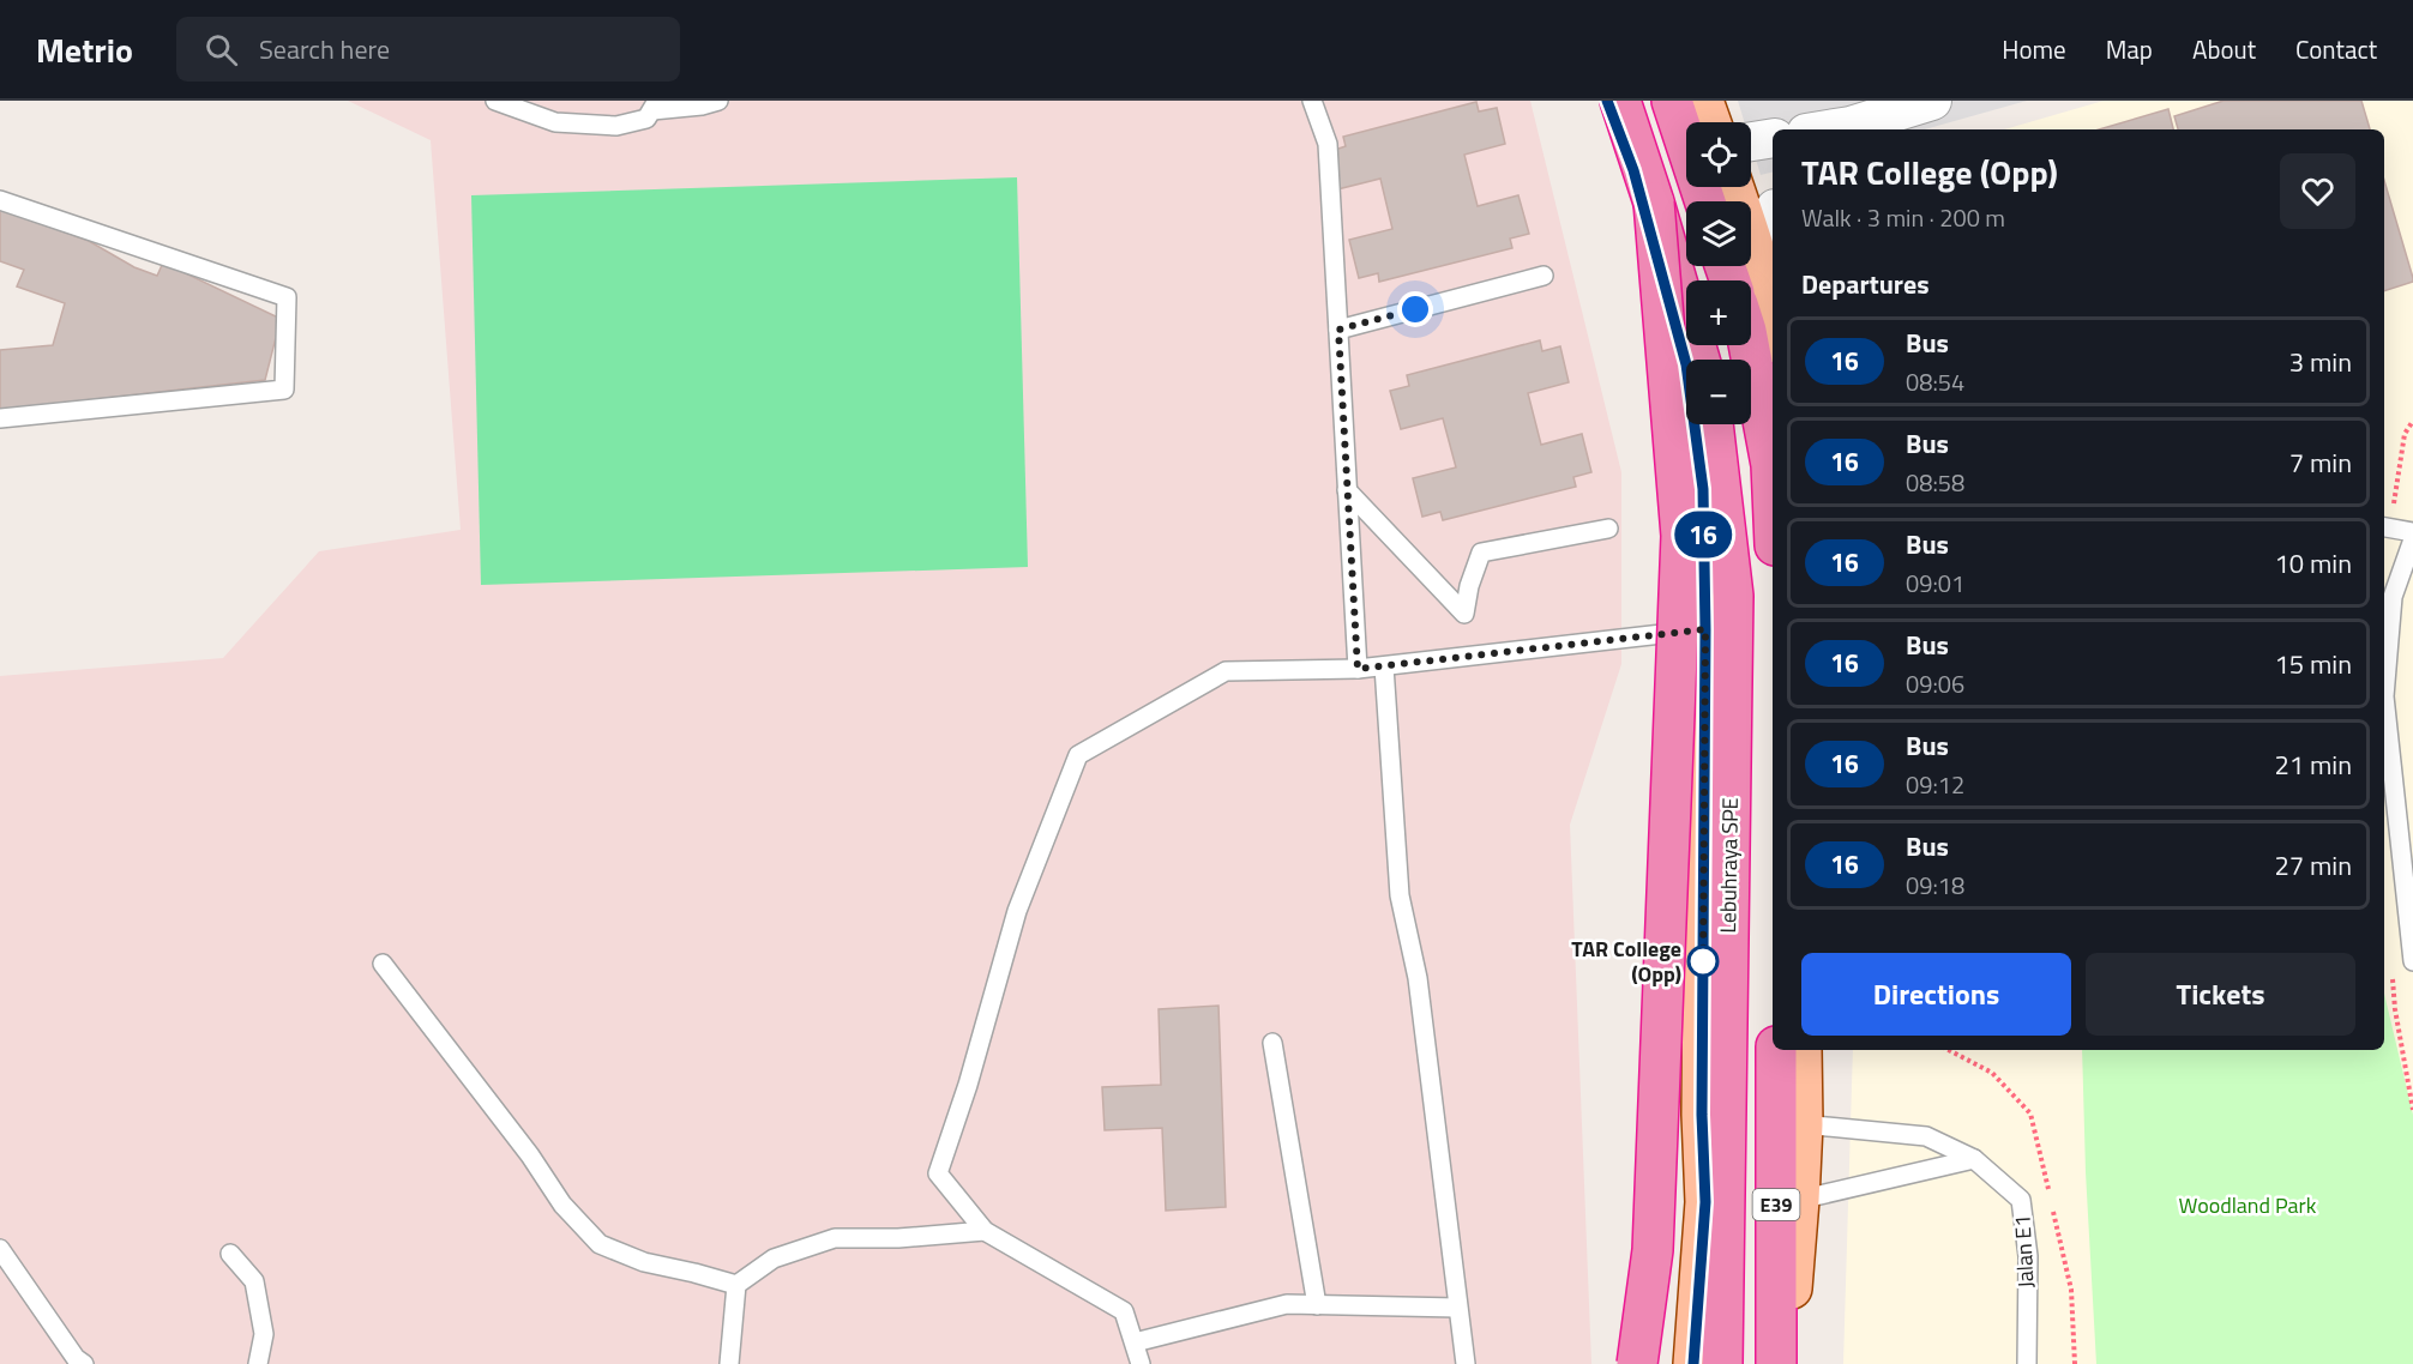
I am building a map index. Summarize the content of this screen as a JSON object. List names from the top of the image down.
{
  "streets": {
    "highway": ["Lebuhraya SPE", "E39"],
    "lane": ["Jalan E1"]
  },
  "parks": ["Woodland Park"],
  "places": ["TAR College (Opp)"],
  "lines": ["bus line 16"],
  "page": {
    "header": "Metrio",
    "search": "Search here",
    "nav": [
      "Home",
      "Map",
      "About",
      "Contact"
    ],
    "on_map": "16",
    "map_buttons": ["+", "−"],
    "heading": [
      ["TAR College (Opp)", "Walk · 3 min · 200 m"],
      "Departures"
    ],
    "list": [
      {
        "mark": "16",
        "name": "Bus",
        "note": "08:54",
        "value": "3 min"
      },
      {
        "mark": "16",
        "name": "Bus",
        "note": "08:58",
        "value": "7 min"
      },
      {
        "mark": "16",
        "name": "Bus",
        "note": "09:01",
        "value": "10 min"
      },
      {
        "mark": "16",
        "name": "Bus",
        "note": "09:06",
        "value": "15 min"
      },
      {
        "mark": "16",
        "name": "Bus",
        "note": "09:12",
        "value": "21 min"
      },
      {
        "mark": "16",
        "name": "Bus",
        "note": "09:18",
        "value": "27 min"
      }
    ],
    "buttons": ["Directions", "Tickets"]
  }
}
